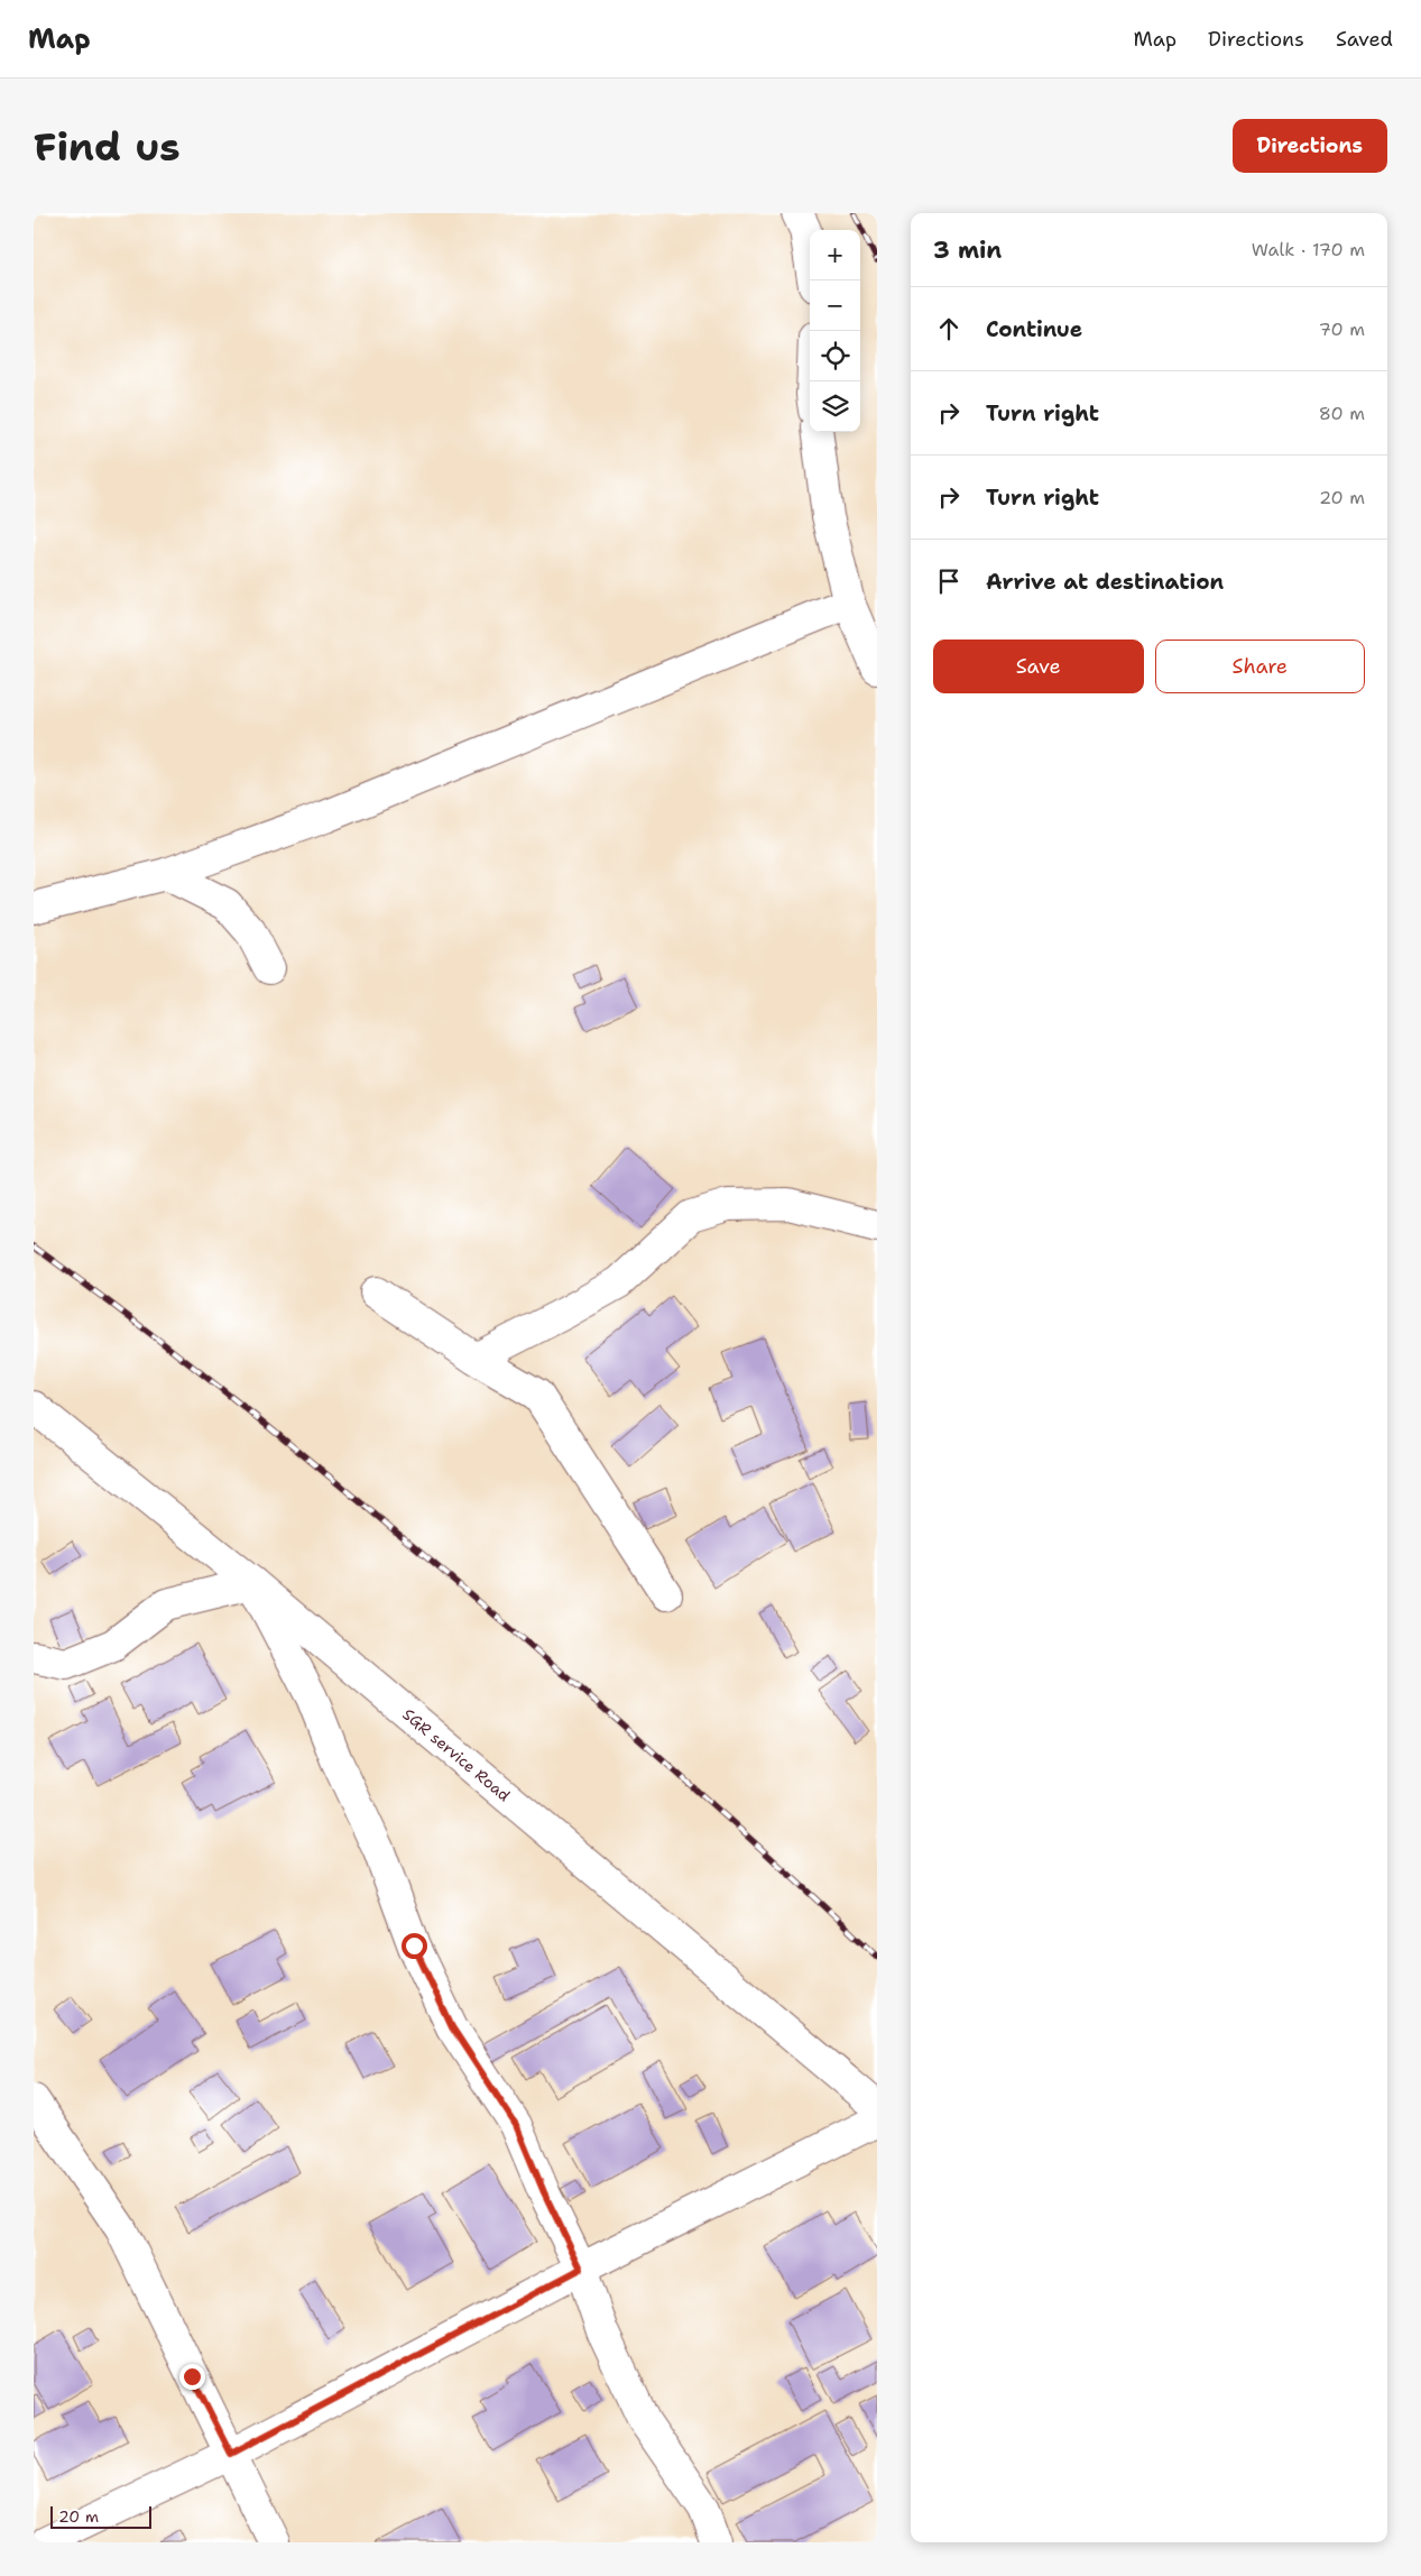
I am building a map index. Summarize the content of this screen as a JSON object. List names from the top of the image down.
{
  "streets": {
    "street": ["SGR service Road"]
  },
  "scale_bar": "20 m",
  "page": {
    "header": "Map",
    "nav": ["Map", "Directions", "Saved"],
    "buttons": [
      "Directions",
      ["Save", "Share"]
    ],
    "title": "Find us",
    "heading": ["3 min", "Walk · 170 m"],
    "map_buttons": ["+", "−"],
    "list": [
      ["Continue", "70 m"],
      ["Turn right", "80 m"],
      ["Turn right", "20 m"],
      "Arrive at destination"
    ],
    "scale": "20 m"
  }
}
